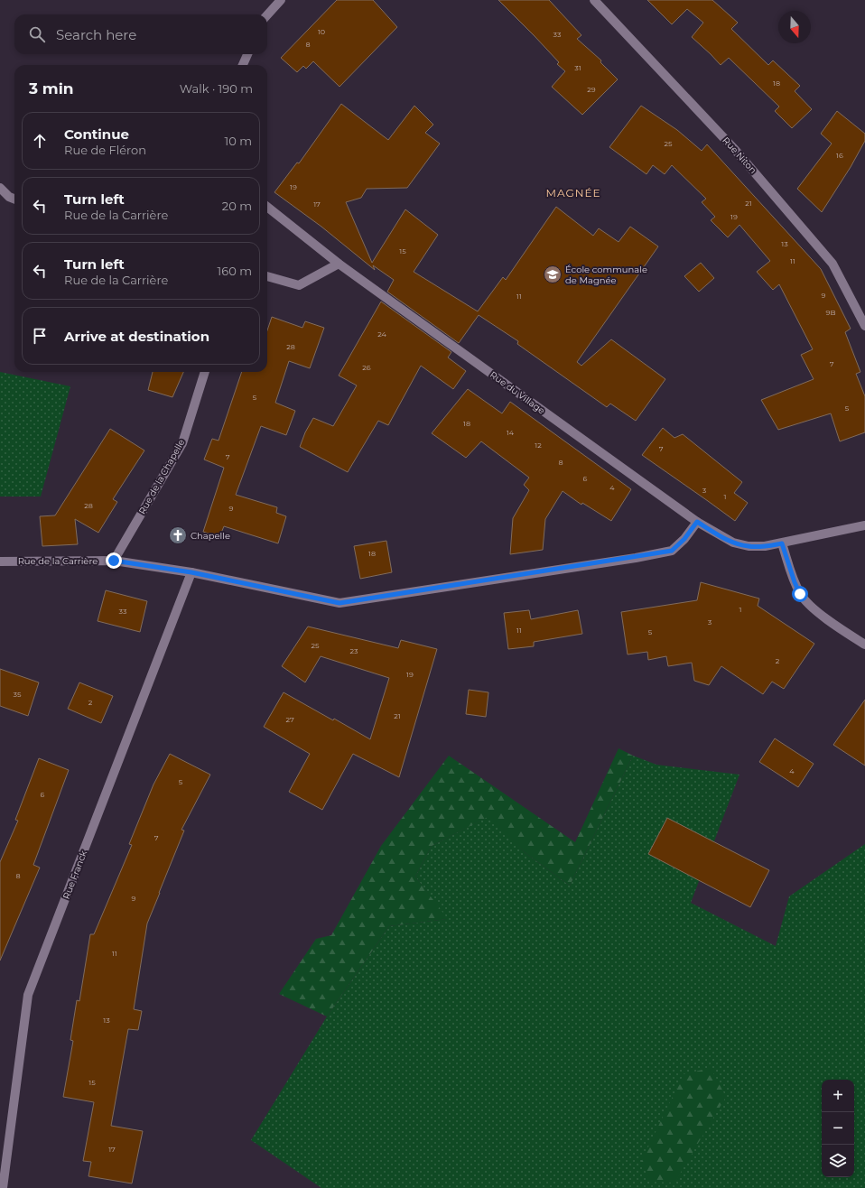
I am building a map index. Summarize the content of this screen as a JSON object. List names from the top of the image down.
{
  "streets": {
    "street": [
      "Rue Niton",
      "Rue du Village",
      "Rue de la Chapelle",
      "Rue de la Carrière",
      "Rue Franck"
    ]
  },
  "crossings": [
    ["Rue du Village", "Rue de la Carrière"],
    ["Rue de la Chapelle", "Rue de la Carrière"],
    ["Rue de la Carrière", "Rue Franck"]
  ],
  "districts": ["MAGNÉE"],
  "places": {
    "school or university": ["École communale de Magnée"],
    "church": ["Chapelle"]
  },
  "house_numbers": [
    "10",
    "33",
    "8",
    "31",
    "18",
    "29",
    "25",
    "16",
    "19",
    "21",
    "17",
    "19",
    "13",
    "15",
    "11",
    "9",
    "11",
    "9B",
    "24",
    "28",
    "7",
    "26",
    "5",
    "5",
    "18",
    "14",
    "12",
    "7",
    "7",
    "8",
    "6",
    "4",
    "3",
    "1",
    "28",
    "9",
    "18",
    "1",
    "33",
    "3",
    "11",
    "5",
    "25",
    "23",
    "2",
    "19",
    "35",
    "2",
    "21",
    "27",
    "4",
    "5",
    "6",
    "7",
    "8",
    "9",
    "11",
    "13",
    "15",
    "17"
  ],
  "north": "bottom",
  "page": {
    "search": "Search here",
    "heading": ["3 min", "Walk · 190 m"],
    "list": [
      ["Continue", "Rue de Fléron", "10 m"],
      ["Turn left", "Rue de la Carrière", "20 m"],
      ["Turn left", "Rue de la Carrière", "160 m"],
      "Arrive at destination"
    ],
    "map_buttons": ["+", "−"]
  }
}
